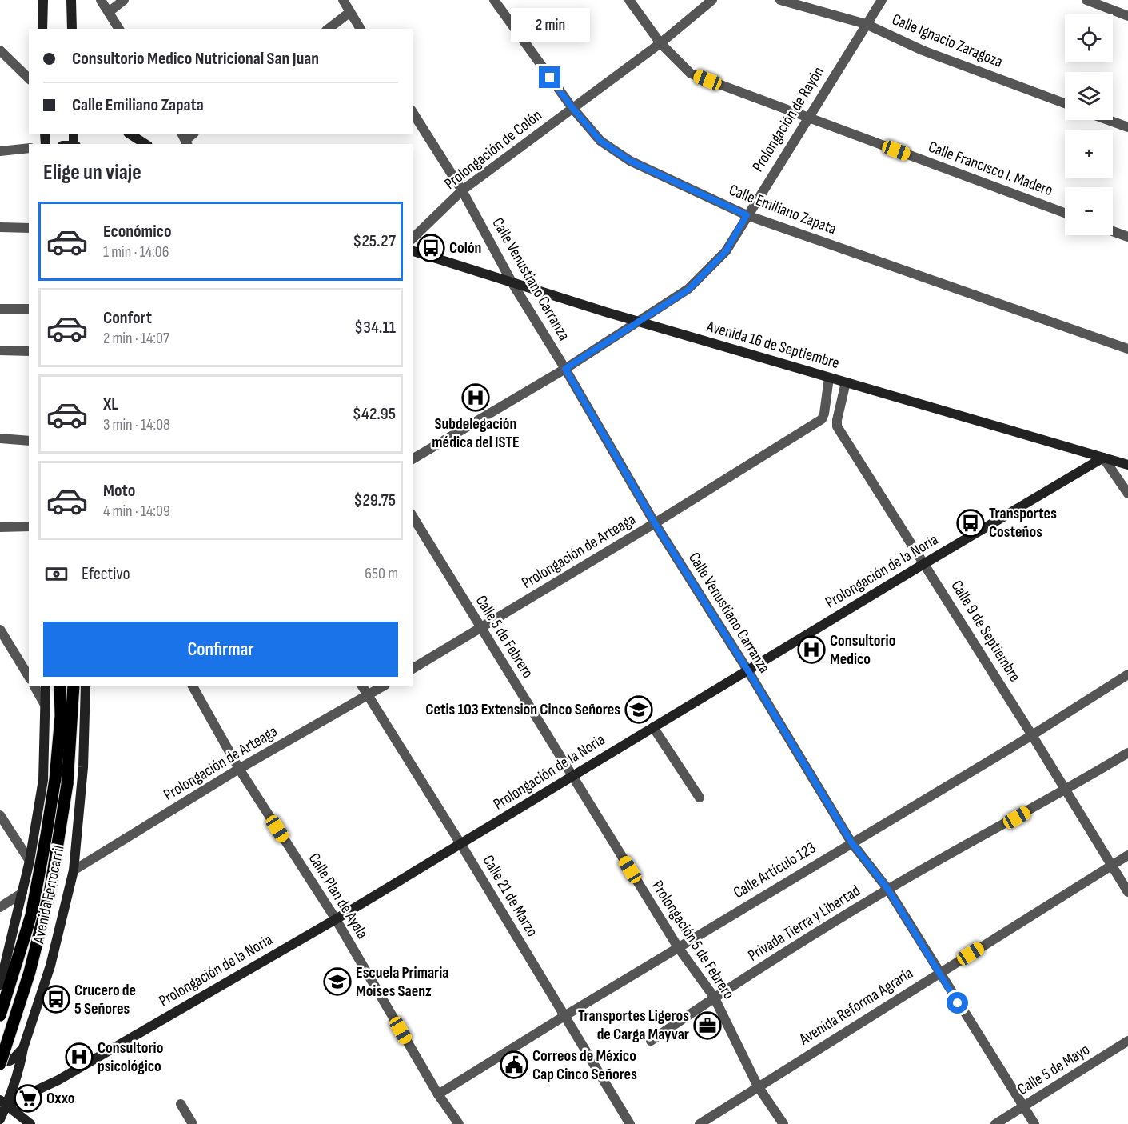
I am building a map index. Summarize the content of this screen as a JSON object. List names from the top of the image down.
{
  "streets": {
    "street": [
      "Calle Ignacio Zaragoza",
      "Prolongación de Rayón",
      "Prolongación de Colón",
      "Calle Francisco I. Madero",
      "Calle Emiliano Zapata",
      "Calle Venustiano Carranza",
      "Avenida 16 de Septiembre",
      "Prolongación de Arteaga",
      "Prolongación de la Noria",
      "Calle 9 de Septiembre",
      "Calle 5 de Febrero",
      "Calle Artículo 123",
      "Avenida Ferrocarril",
      "Calle Plan de Ayala",
      "Calle 21 de Marzo",
      "Privada Tierra y Libertad",
      "Prolongación 5 de Febrero",
      "Avenida Reforma Agraria",
      "Calle 5 de Mayo"
    ]
  },
  "crossings": [
    ["Calle Ignacio Zaragoza", "Prolongación de Rayón"],
    ["Prolongación de Rayón", "Calle Francisco I. Madero"],
    ["Prolongación de Rayón", "Calle Emiliano Zapata"],
    ["Prolongación de Rayón", "Calle Venustiano Carranza"],
    ["Prolongación de Rayón", "Avenida 16 de Septiembre"],
    ["Prolongación de Colón", "Calle Francisco I. Madero"],
    ["Prolongación de Colón", "Calle Emiliano Zapata"],
    ["Prolongación de Colón", "Calle Venustiano Carranza"],
    ["Calle Venustiano Carranza", "Avenida 16 de Septiembre"],
    ["Calle Venustiano Carranza", "Prolongación de Arteaga"],
    ["Calle Venustiano Carranza", "Prolongación de la Noria"],
    ["Calle Venustiano Carranza", "Calle Artículo 123"],
    ["Calle Venustiano Carranza", "Privada Tierra y Libertad"],
    ["Calle Venustiano Carranza", "Avenida Reforma Agraria"],
    ["Calle Venustiano Carranza", "Calle 5 de Mayo"],
    ["Avenida 16 de Septiembre", "Prolongación de Arteaga"],
    ["Avenida 16 de Septiembre", "Prolongación de la Noria"],
    ["Avenida 16 de Septiembre", "Calle 9 de Septiembre"],
    ["Prolongación de Arteaga", "Calle 5 de Febrero"],
    ["Prolongación de Arteaga", "Avenida Ferrocarril"],
    ["Prolongación de Arteaga", "Calle Plan de Ayala"],
    ["Prolongación de Arteaga", "Calle 21 de Marzo"],
    ["Prolongación de la Noria", "Calle 9 de Septiembre"],
    ["Prolongación de la Noria", "Calle 5 de Febrero"],
    ["Prolongación de la Noria", "Avenida Ferrocarril"],
    ["Prolongación de la Noria", "Calle Plan de Ayala"],
    ["Prolongación de la Noria", "Calle 21 de Marzo"],
    ["Prolongación de la Noria", "Prolongación 5 de Febrero"],
    ["Calle 9 de Septiembre", "Calle Artículo 123"],
    ["Calle 9 de Septiembre", "Privada Tierra y Libertad"],
    ["Calle 9 de Septiembre", "Avenida Reforma Agraria"],
    ["Calle 5 de Febrero", "Prolongación 5 de Febrero"],
    ["Calle Artículo 123", "Calle Plan de Ayala"],
    ["Calle Artículo 123", "Calle 21 de Marzo"],
    ["Calle Artículo 123", "Prolongación 5 de Febrero"],
    ["Privada Tierra y Libertad", "Prolongación 5 de Febrero"],
    ["Prolongación 5 de Febrero", "Avenida Reforma Agraria"]
  ],
  "places": {
    "bus stop": ["Colón", "Transportes Costeños", "Crucero de 5 Señores"],
    "hospital": ["Subdelegación médica del ISTE", "Consultorio Medico", "Consultorio psicológico"],
    "school or university": ["Cetis 103 Extension Cinco Señores", "Escuela Primaria Moises Saenz"],
    "office": ["Transportes Ligeros de Carga Mayvar"],
    "public building": ["Correos de México Cap Cinco Señores"],
    "supermarket": ["Oxxo"]
  },
  "page": {
    "bubble": "2 min",
    "map_buttons": ["+", "−"],
    "banner": ["Consultorio Medico Nutricional San Juan", "Calle Emiliano Zapata"],
    "heading": "Elige un viaje",
    "list": [
      {
        "name": "Económico",
        "note": "1 min · 14:06",
        "value": "$25.27"
      },
      {
        "name": "Confort",
        "note": "2 min · 14:07",
        "value": "$34.11"
      },
      {
        "name": "XL",
        "note": "3 min · 14:08",
        "value": "$42.95"
      },
      {
        "name": "Moto",
        "note": "4 min · 14:09",
        "value": "$29.75"
      }
    ],
    "pay": ["Efectivo", "650 m"],
    "buttons": "Confirmar"
  }
}
